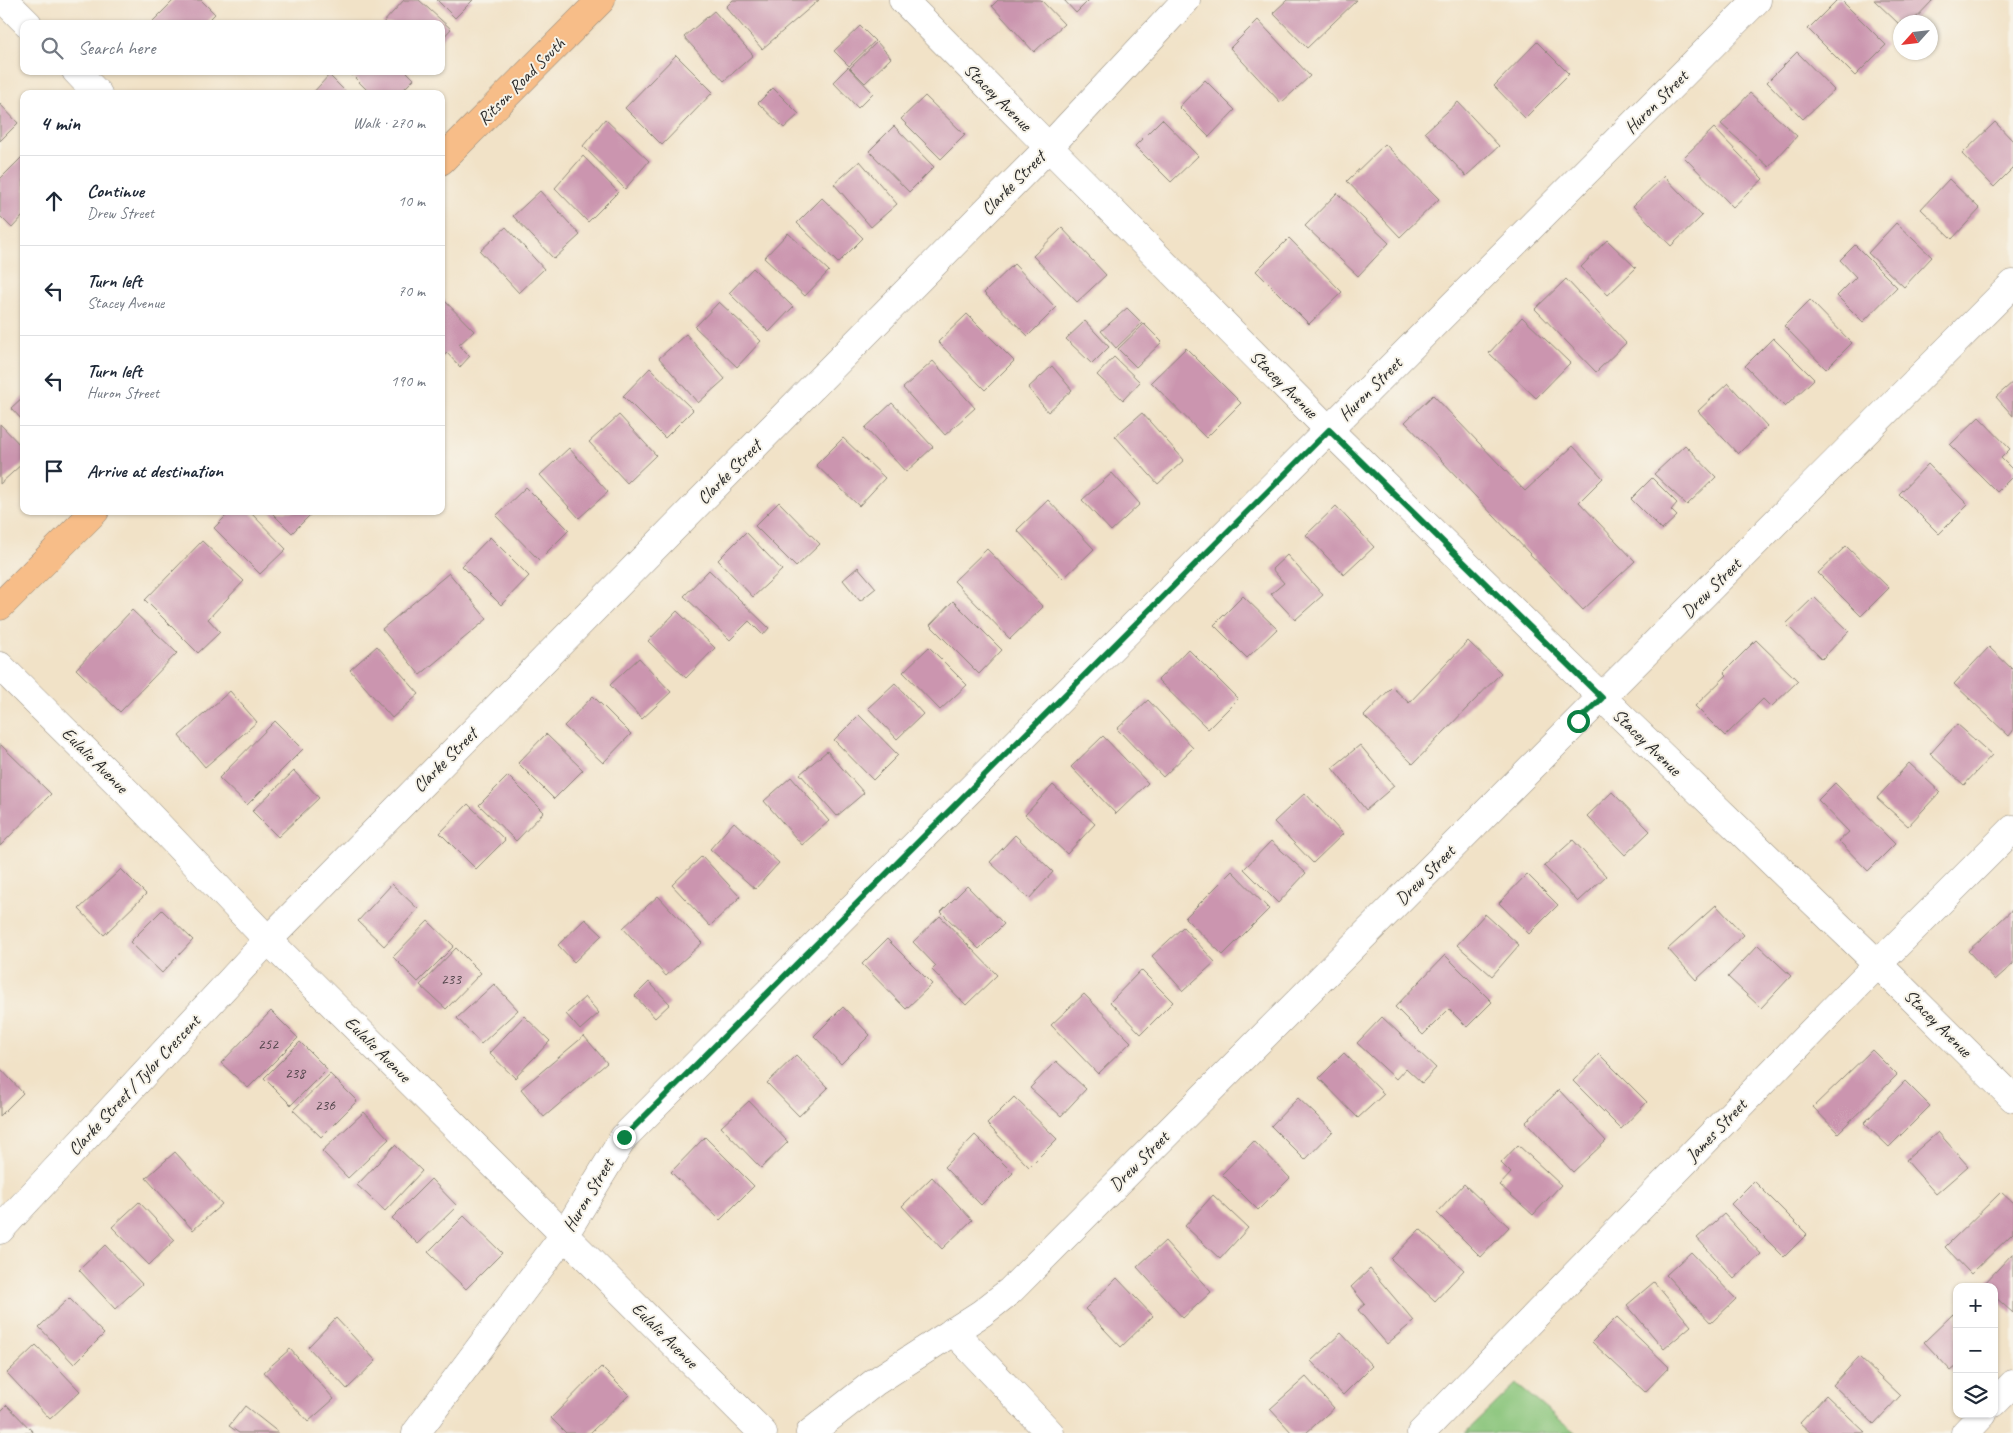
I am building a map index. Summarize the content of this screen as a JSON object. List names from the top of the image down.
{
  "streets": {
    "main road": ["Ritson Road South"],
    "street": [
      "Stacey Avenue",
      "Huron Street",
      "Clarke Street",
      "Drew Street",
      "Eulalie Avenue",
      "Clarke Street / Tylor Crescent",
      "James Street"
    ]
  },
  "crossings": [
    ["Stacey Avenue", "Huron Street"],
    ["Stacey Avenue", "Clarke Street"],
    ["Stacey Avenue", "Drew Street"],
    ["Stacey Avenue", "James Street"],
    ["Huron Street", "Eulalie Avenue"],
    ["Clarke Street", "Eulalie Avenue"],
    ["Clarke Street", "Clarke Street / Tylor Crescent"],
    ["Eulalie Avenue", "Clarke Street / Tylor Crescent"]
  ],
  "house_numbers": [
    "233",
    "252",
    "238",
    "236"
  ],
  "north": "bottom left",
  "page": {
    "search": "Search here",
    "heading": ["4 min", "Walk · 270 m"],
    "list": [
      ["Continue", "Drew Street", "10 m"],
      ["Turn left", "Stacey Avenue", "70 m"],
      ["Turn left", "Huron Street", "190 m"],
      "Arrive at destination"
    ],
    "map_buttons": ["+", "−"]
  }
}
